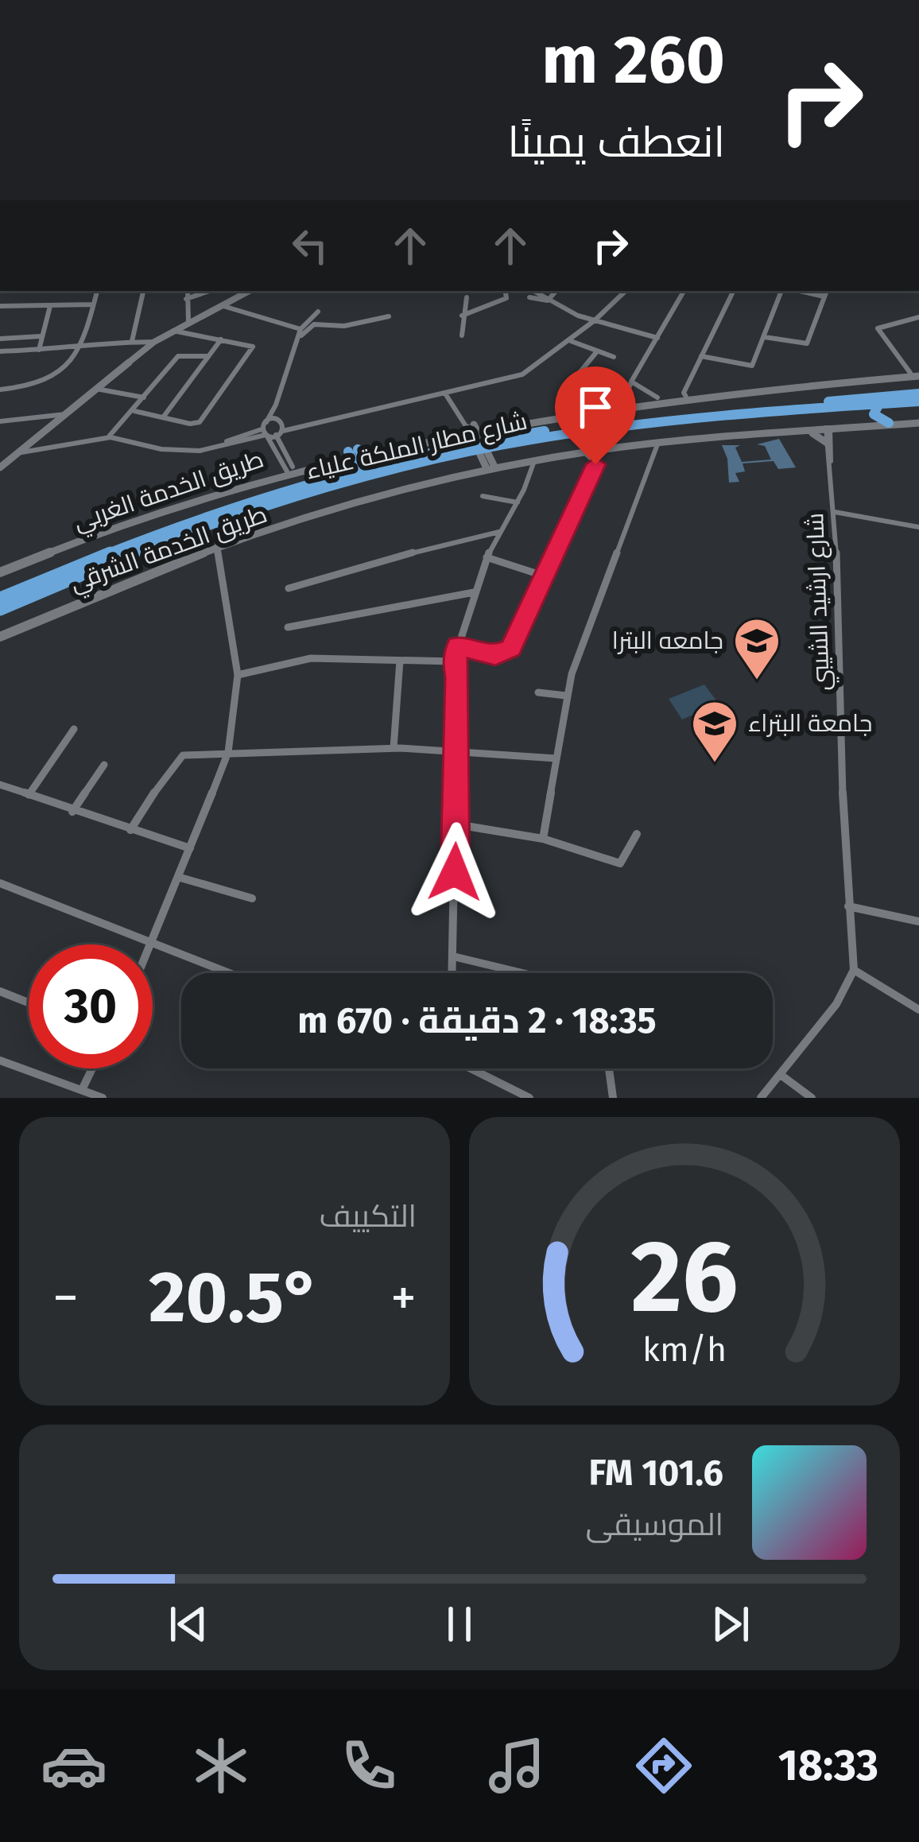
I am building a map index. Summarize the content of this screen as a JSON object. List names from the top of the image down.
{
  "streets": {
    "highway": ["شارع مطار الملكة علياء"],
    "street": ["طريق الخدمة الغربي", "طريق الخدمة الشرقي", "شارع ارشيد الشيبي"]
  },
  "crossings": [
    ["شارع مطار الملكة علياء", "طريق الخدمة الشرقي"],
    ["طريق الخدمة الشرقي", "شارع ارشيد الشيبي"]
  ],
  "places": {
    "school or university": ["جامعه البترا", "جامعة البتراء"]
  },
  "page": {
    "turn": ["260 m", "انعطف يمينًا"],
    "limit": "30",
    "trip": "18:35 · 2 دقيقة · 670 m",
    "tile": "التكييف",
    "heat": ["−", "20.5°", "+"],
    "song": ["101.6 FM", "الموسيقى"],
    "tabs": "18:33",
    "gauge": ["26", "km/h"]
  }
}
